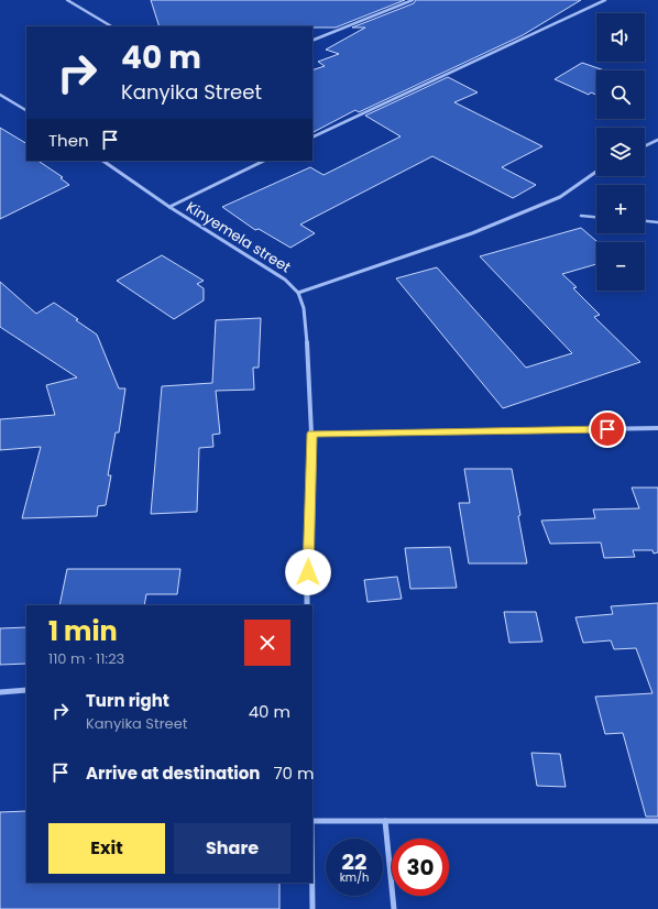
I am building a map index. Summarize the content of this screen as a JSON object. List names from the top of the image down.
{
  "streets": {
    "street": ["Kinyemela street"]
  },
  "page": {
    "map_buttons": ["+", "−"],
    "turn": ["40 m", "Kanyika Street"],
    "then": "Then",
    "heading": ["1 min", "110 m · 11:23"],
    "list": [
      {
        "name": "Turn right",
        "note": "Kanyika Street",
        "value": "40 m"
      },
      {
        "name": "Arrive at destination",
        "value": "70 m"
      }
    ],
    "buttons": ["Exit", "Share"],
    "speed": "22 km/h",
    "limit": "30"
  }
}
